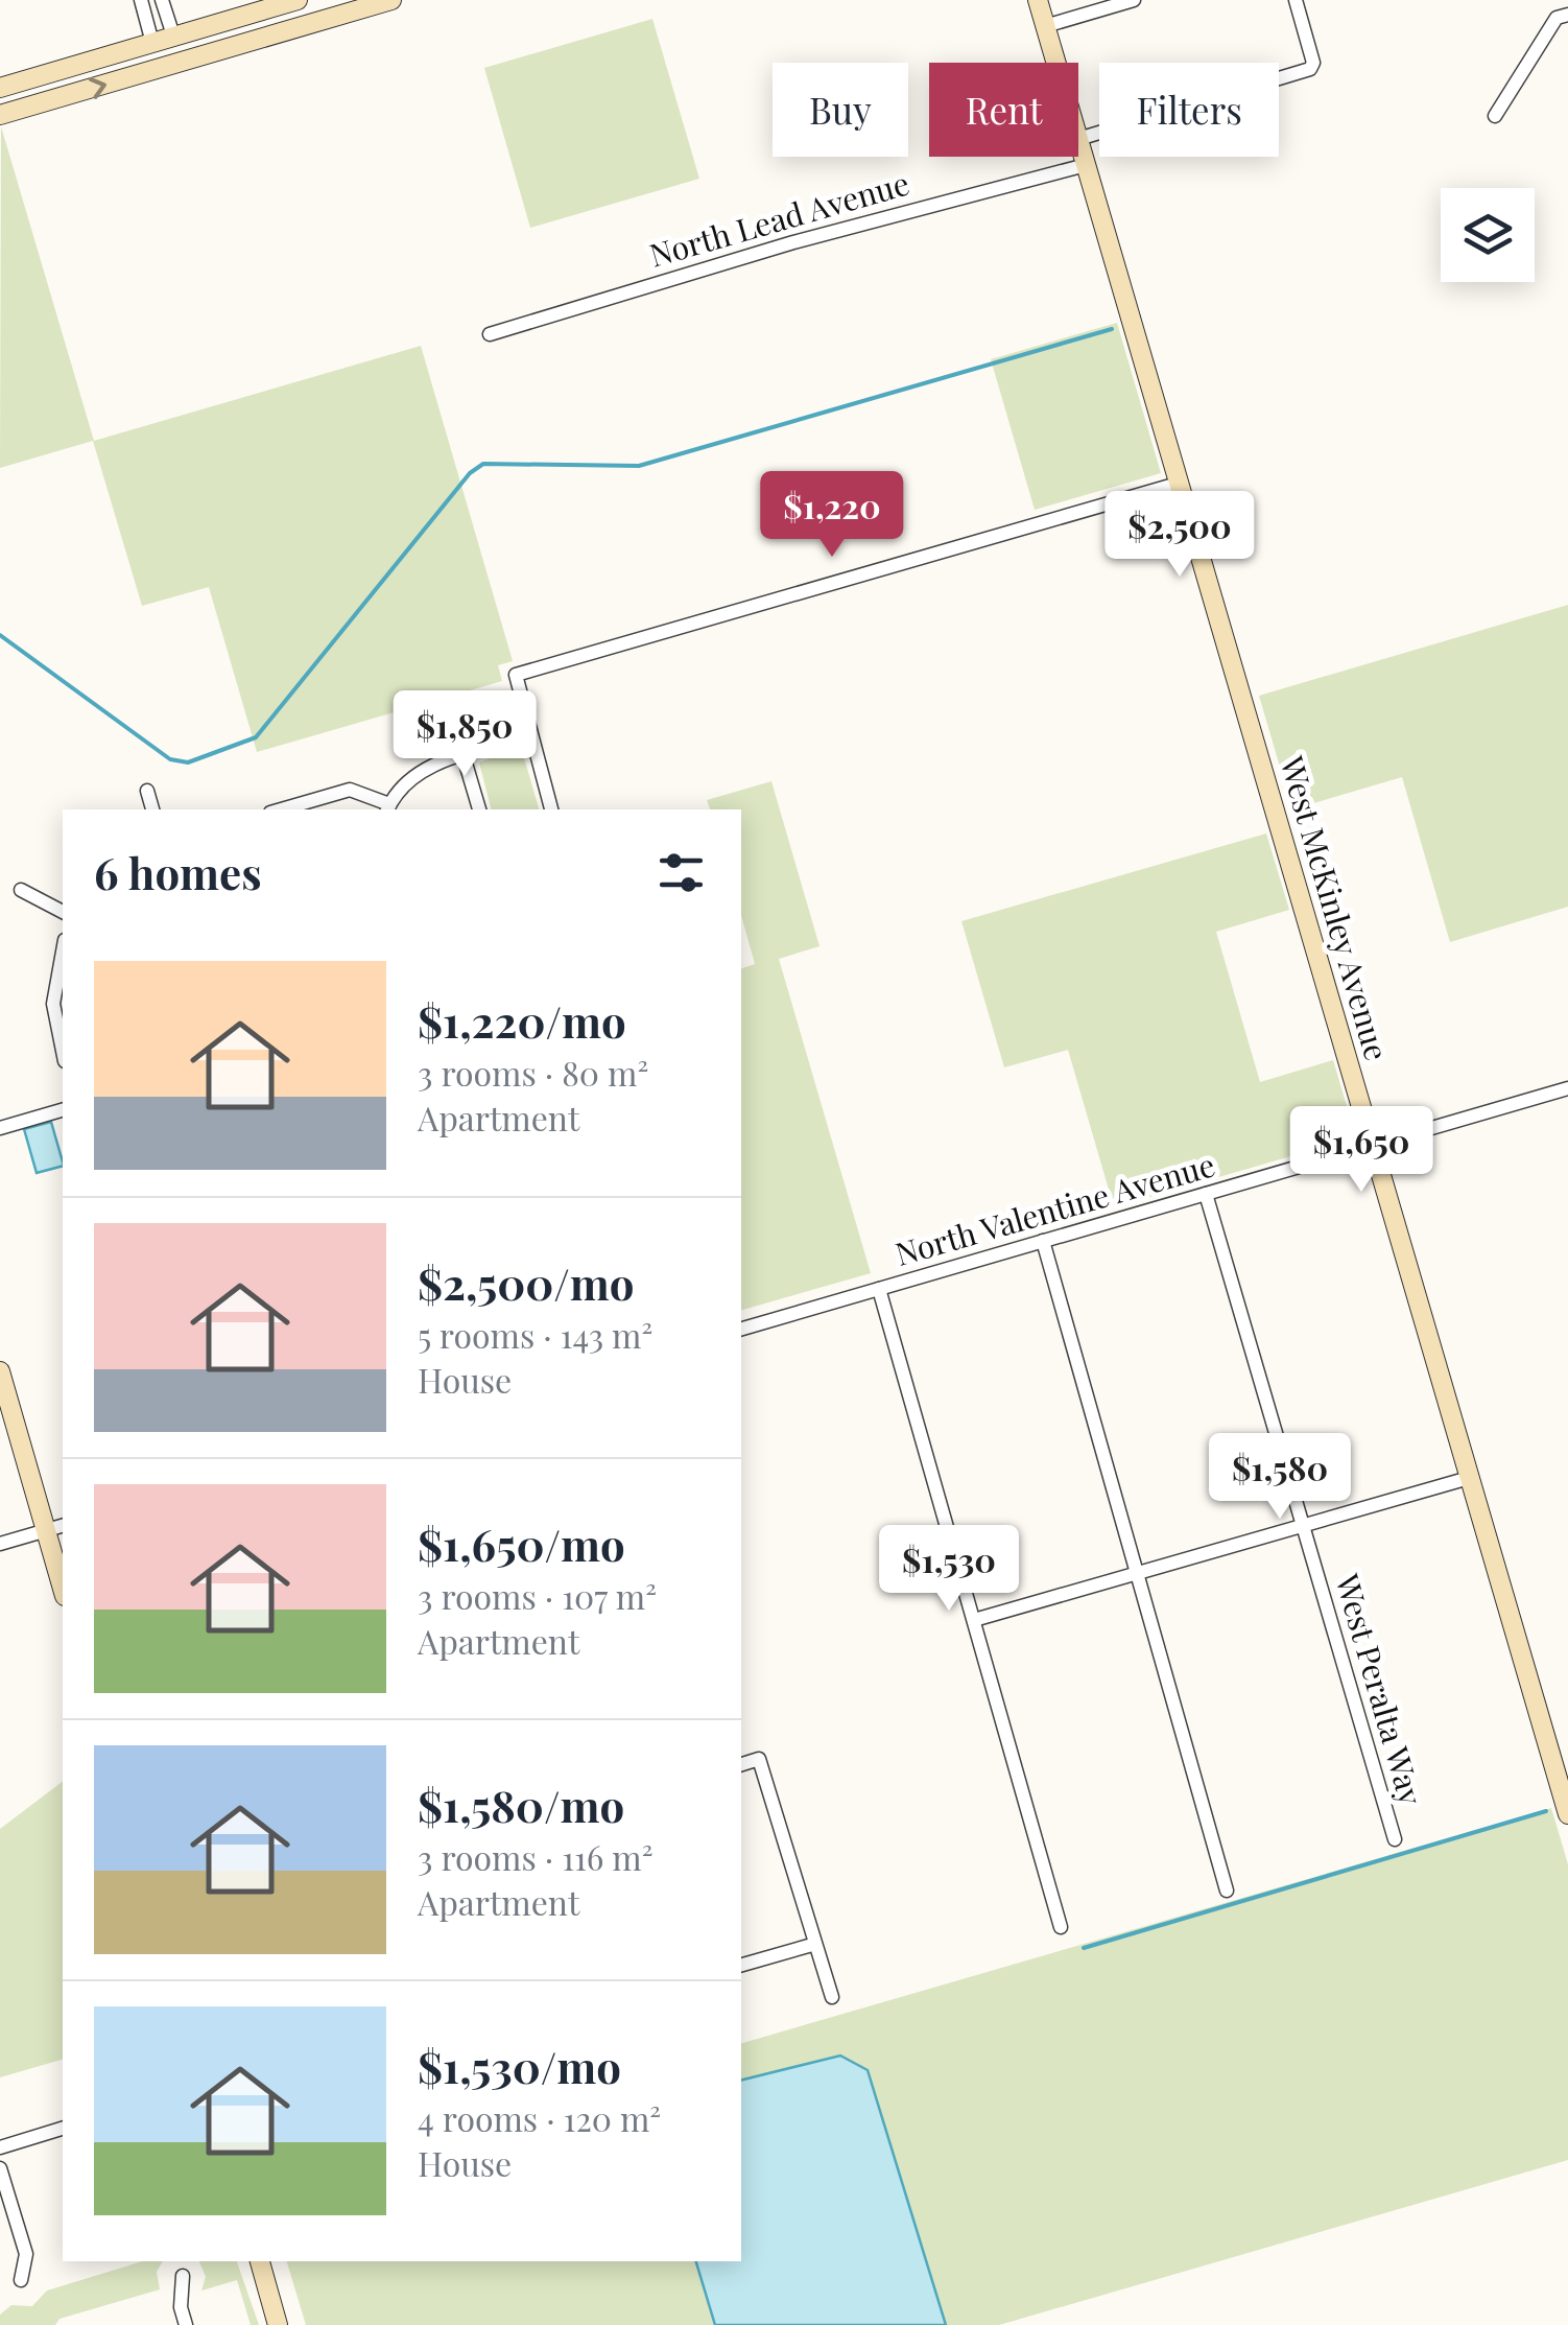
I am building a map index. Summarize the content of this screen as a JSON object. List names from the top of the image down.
{
  "streets": {
    "main road": ["West McKinley Avenue"],
    "street": ["North Lead Avenue", "North Valentine Avenue", "West Peralta Way"]
  },
  "crossings": [
    ["North Lead Avenue", "West McKinley Avenue"],
    ["West McKinley Avenue", "North Valentine Avenue"],
    ["North Valentine Avenue", "West Peralta Way"]
  ],
  "page": {
    "chip": ["Buy", "Rent", "Filters"],
    "price": [
      "$1,220",
      "$2,500",
      "$1,850",
      "$1,650",
      "$1,580",
      "$1,530"
    ],
    "heading": "6 homes",
    "list": [
      {
        "name": "$1,220/mo",
        "note": "3 rooms · 80 m² · Apartment"
      },
      {
        "name": "$2,500/mo",
        "note": "5 rooms · 143 m² · House"
      },
      {
        "name": "$1,650/mo",
        "note": "3 rooms · 107 m² · Apartment"
      },
      {
        "name": "$1,580/mo",
        "note": "3 rooms · 116 m² · Apartment"
      },
      {
        "name": "$1,530/mo",
        "note": "4 rooms · 120 m² · House"
      }
    ]
  }
}
